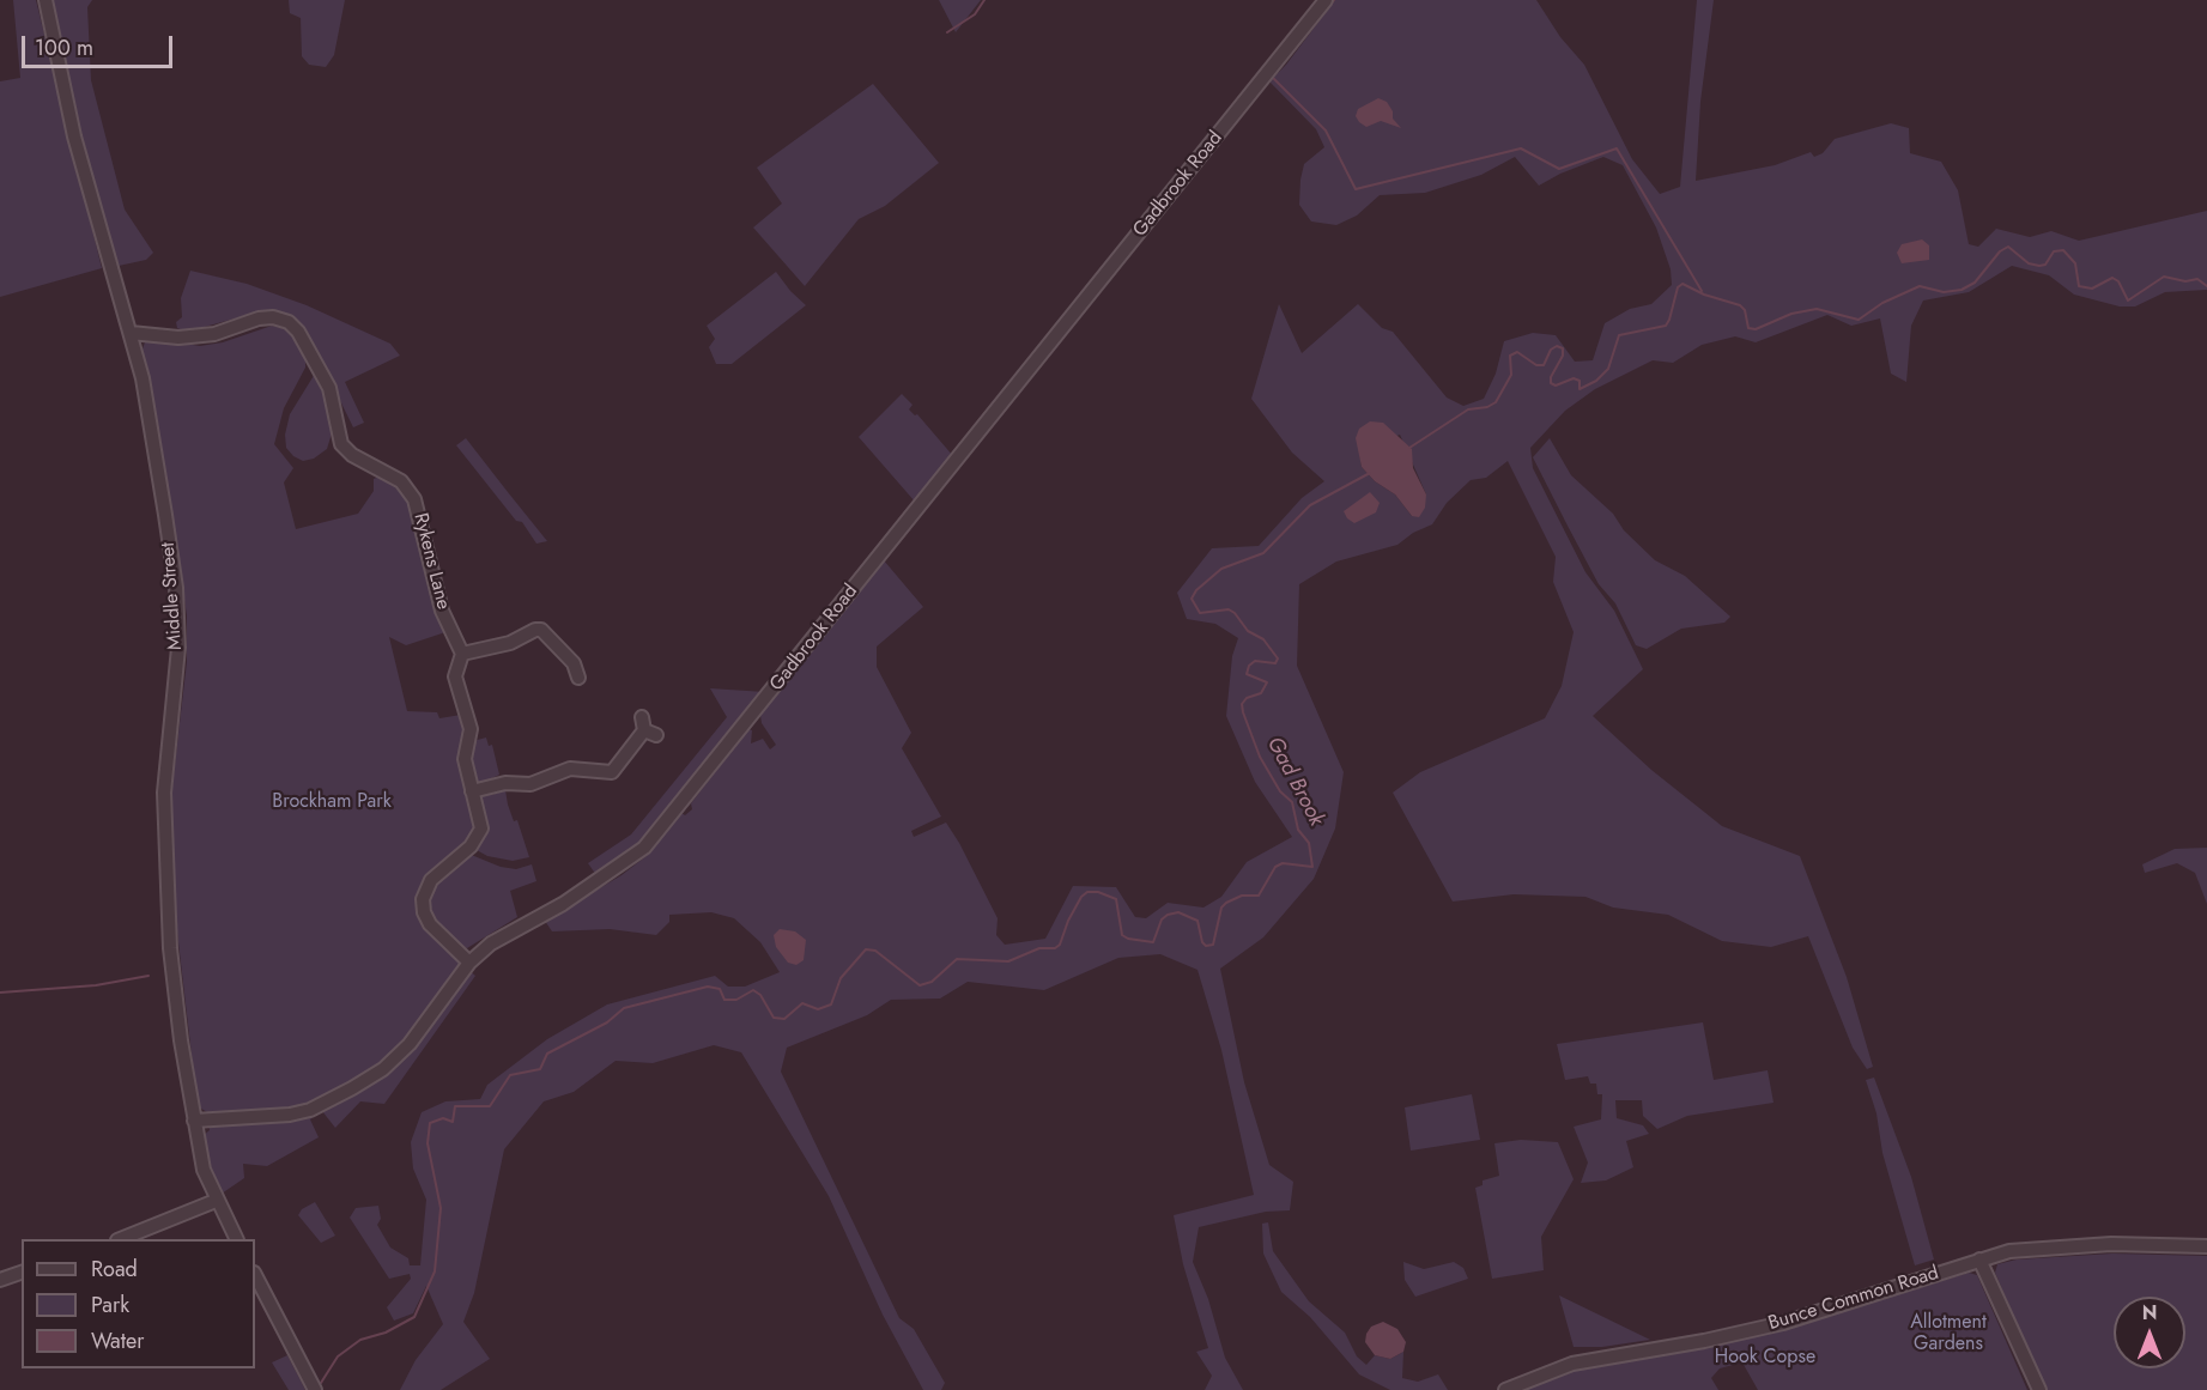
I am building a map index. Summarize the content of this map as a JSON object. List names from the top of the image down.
{
  "streets": {
    "street": [
      "Gadbrook Road",
      "Rykens Lane",
      "Middle Street",
      "Bunce Common Road"
    ]
  },
  "crossings": [
    ["Gadbrook Road", "Middle Street"],
    ["Rykens Lane", "Middle Street"]
  ],
  "water": ["Gad Brook"],
  "parks": ["Brockham Park", "Allotment Gardens", "Hook Copse"],
  "legend": ["Road", "Park", "Water"],
  "scale_bar": "100 m",
  "north": "top"
}
